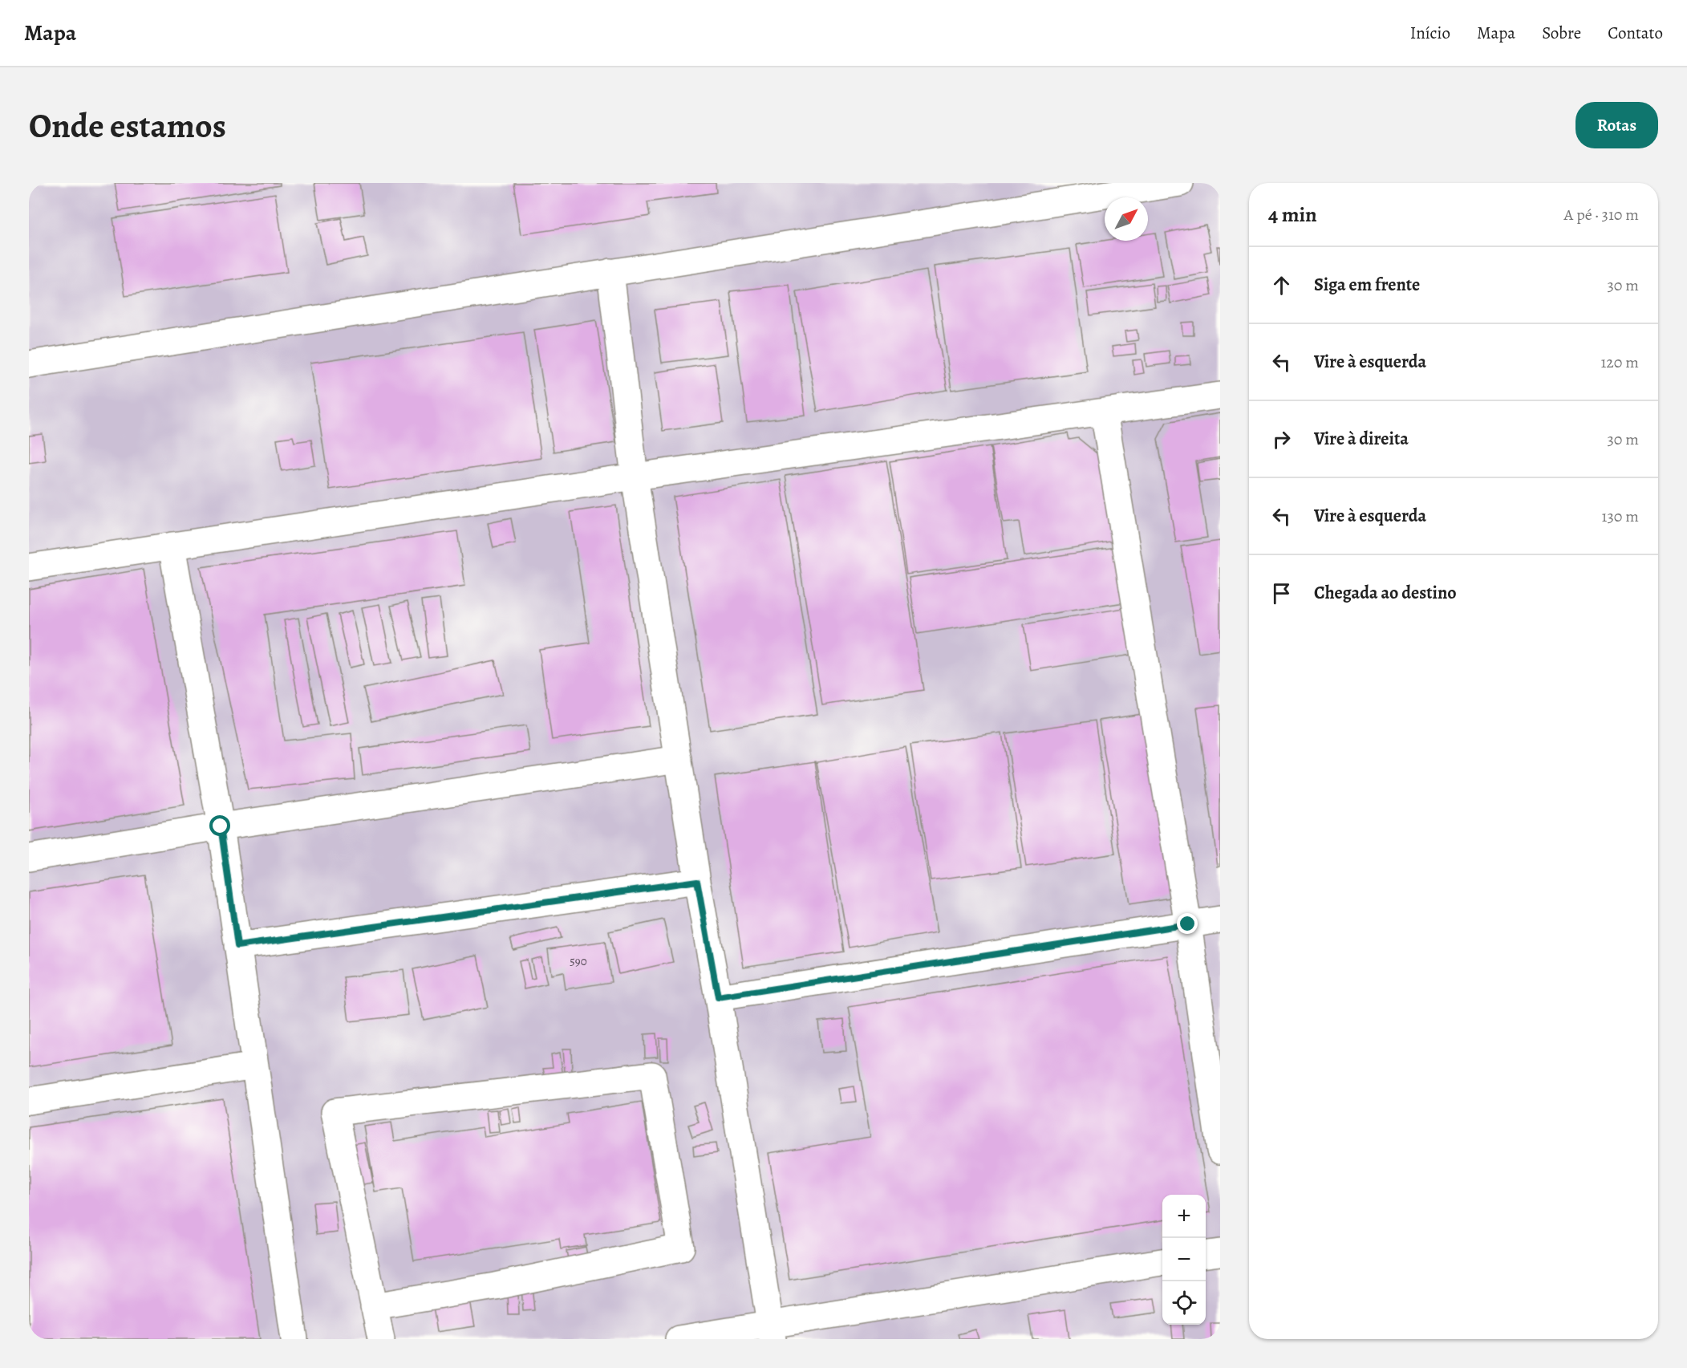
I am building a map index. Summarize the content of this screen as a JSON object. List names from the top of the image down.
{
  "house_numbers": ["590"],
  "north": "top right",
  "page": {
    "header": "Mapa",
    "nav": [
      "Início",
      "Mapa",
      "Sobre",
      "Contato"
    ],
    "buttons": "Rotas",
    "title": "Onde estamos",
    "heading": ["4 min", "A pé · 310 m"],
    "list": [
      ["Siga em frente", "30 m"],
      ["Vire à esquerda", "120 m"],
      ["Vire à direita", "30 m"],
      ["Vire à esquerda", "130 m"],
      "Chegada ao destino"
    ],
    "map_buttons": ["+", "−"]
  }
}
